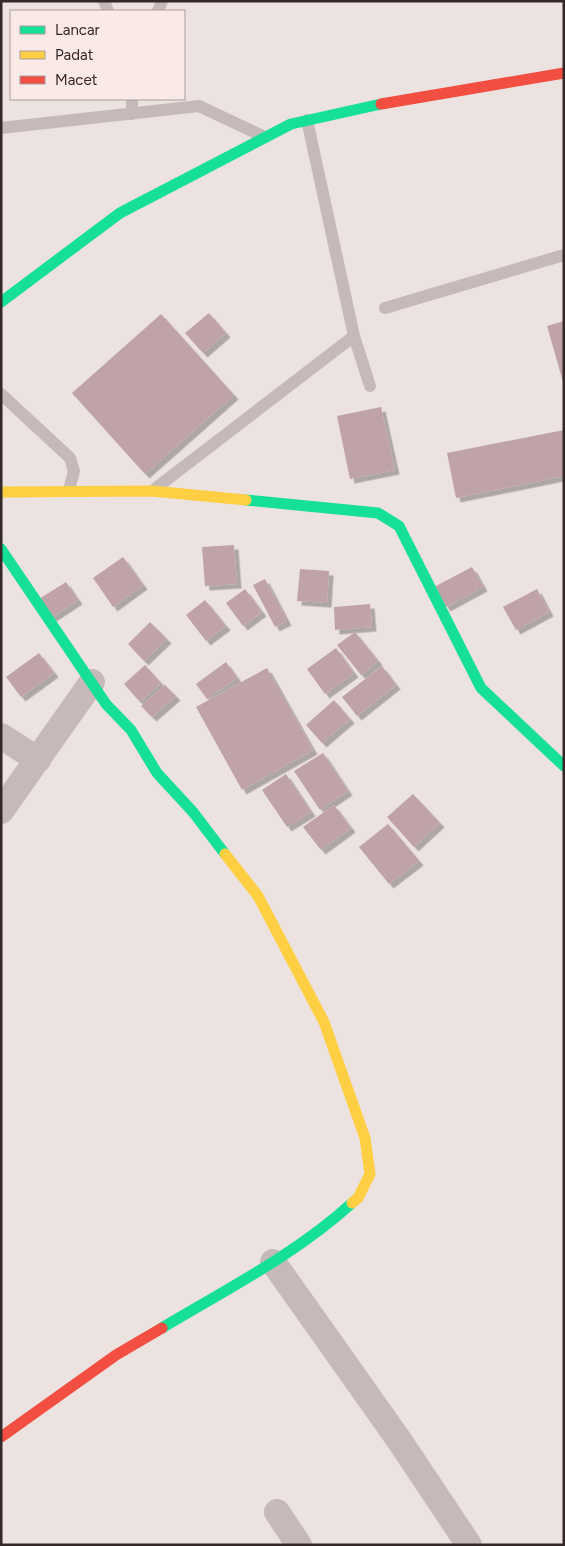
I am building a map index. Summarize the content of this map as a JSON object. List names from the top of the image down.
{
  "legend": ["Lancar", "Padat", "Macet"]
}
